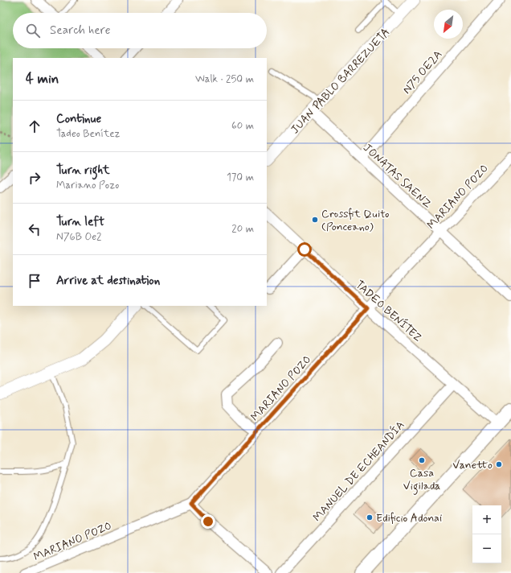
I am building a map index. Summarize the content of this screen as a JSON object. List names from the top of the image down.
{
  "streets": {
    "street": [
      "N75 OE2A",
      "JUAN PABLO BARREZUETA",
      "JONATAS SAENZ",
      "MARIANO POZO",
      "TADEO BENÍTEZ",
      "MANUEL DE ECHEANDÍA"
    ]
  },
  "crossings": [
    ["N75 OE2A", "JONATAS SAENZ"],
    ["JUAN PABLO BARREZUETA", "JONATAS SAENZ"],
    ["JONATAS SAENZ", "MARIANO POZO"],
    ["MARIANO POZO", "TADEO BENÍTEZ"],
    ["TADEO BENÍTEZ", "MANUEL DE ECHEANDÍA"]
  ],
  "places": [
    "Crossfit Quito (Ponceano)",
    "Casa Vigilada",
    "Vanetto",
    "Edificio Adonai"
  ],
  "north": "bottom left",
  "page": {
    "search": "Search here",
    "heading": ["4 min", "Walk · 250 m"],
    "list": [
      ["Continue", "Tadeo Benítez", "60 m"],
      ["Turn right", "Mariano Pozo", "170 m"],
      ["Turn left", "N76B Oe2", "20 m"],
      "Arrive at destination"
    ],
    "map_buttons": ["+", "−"]
  }
}
